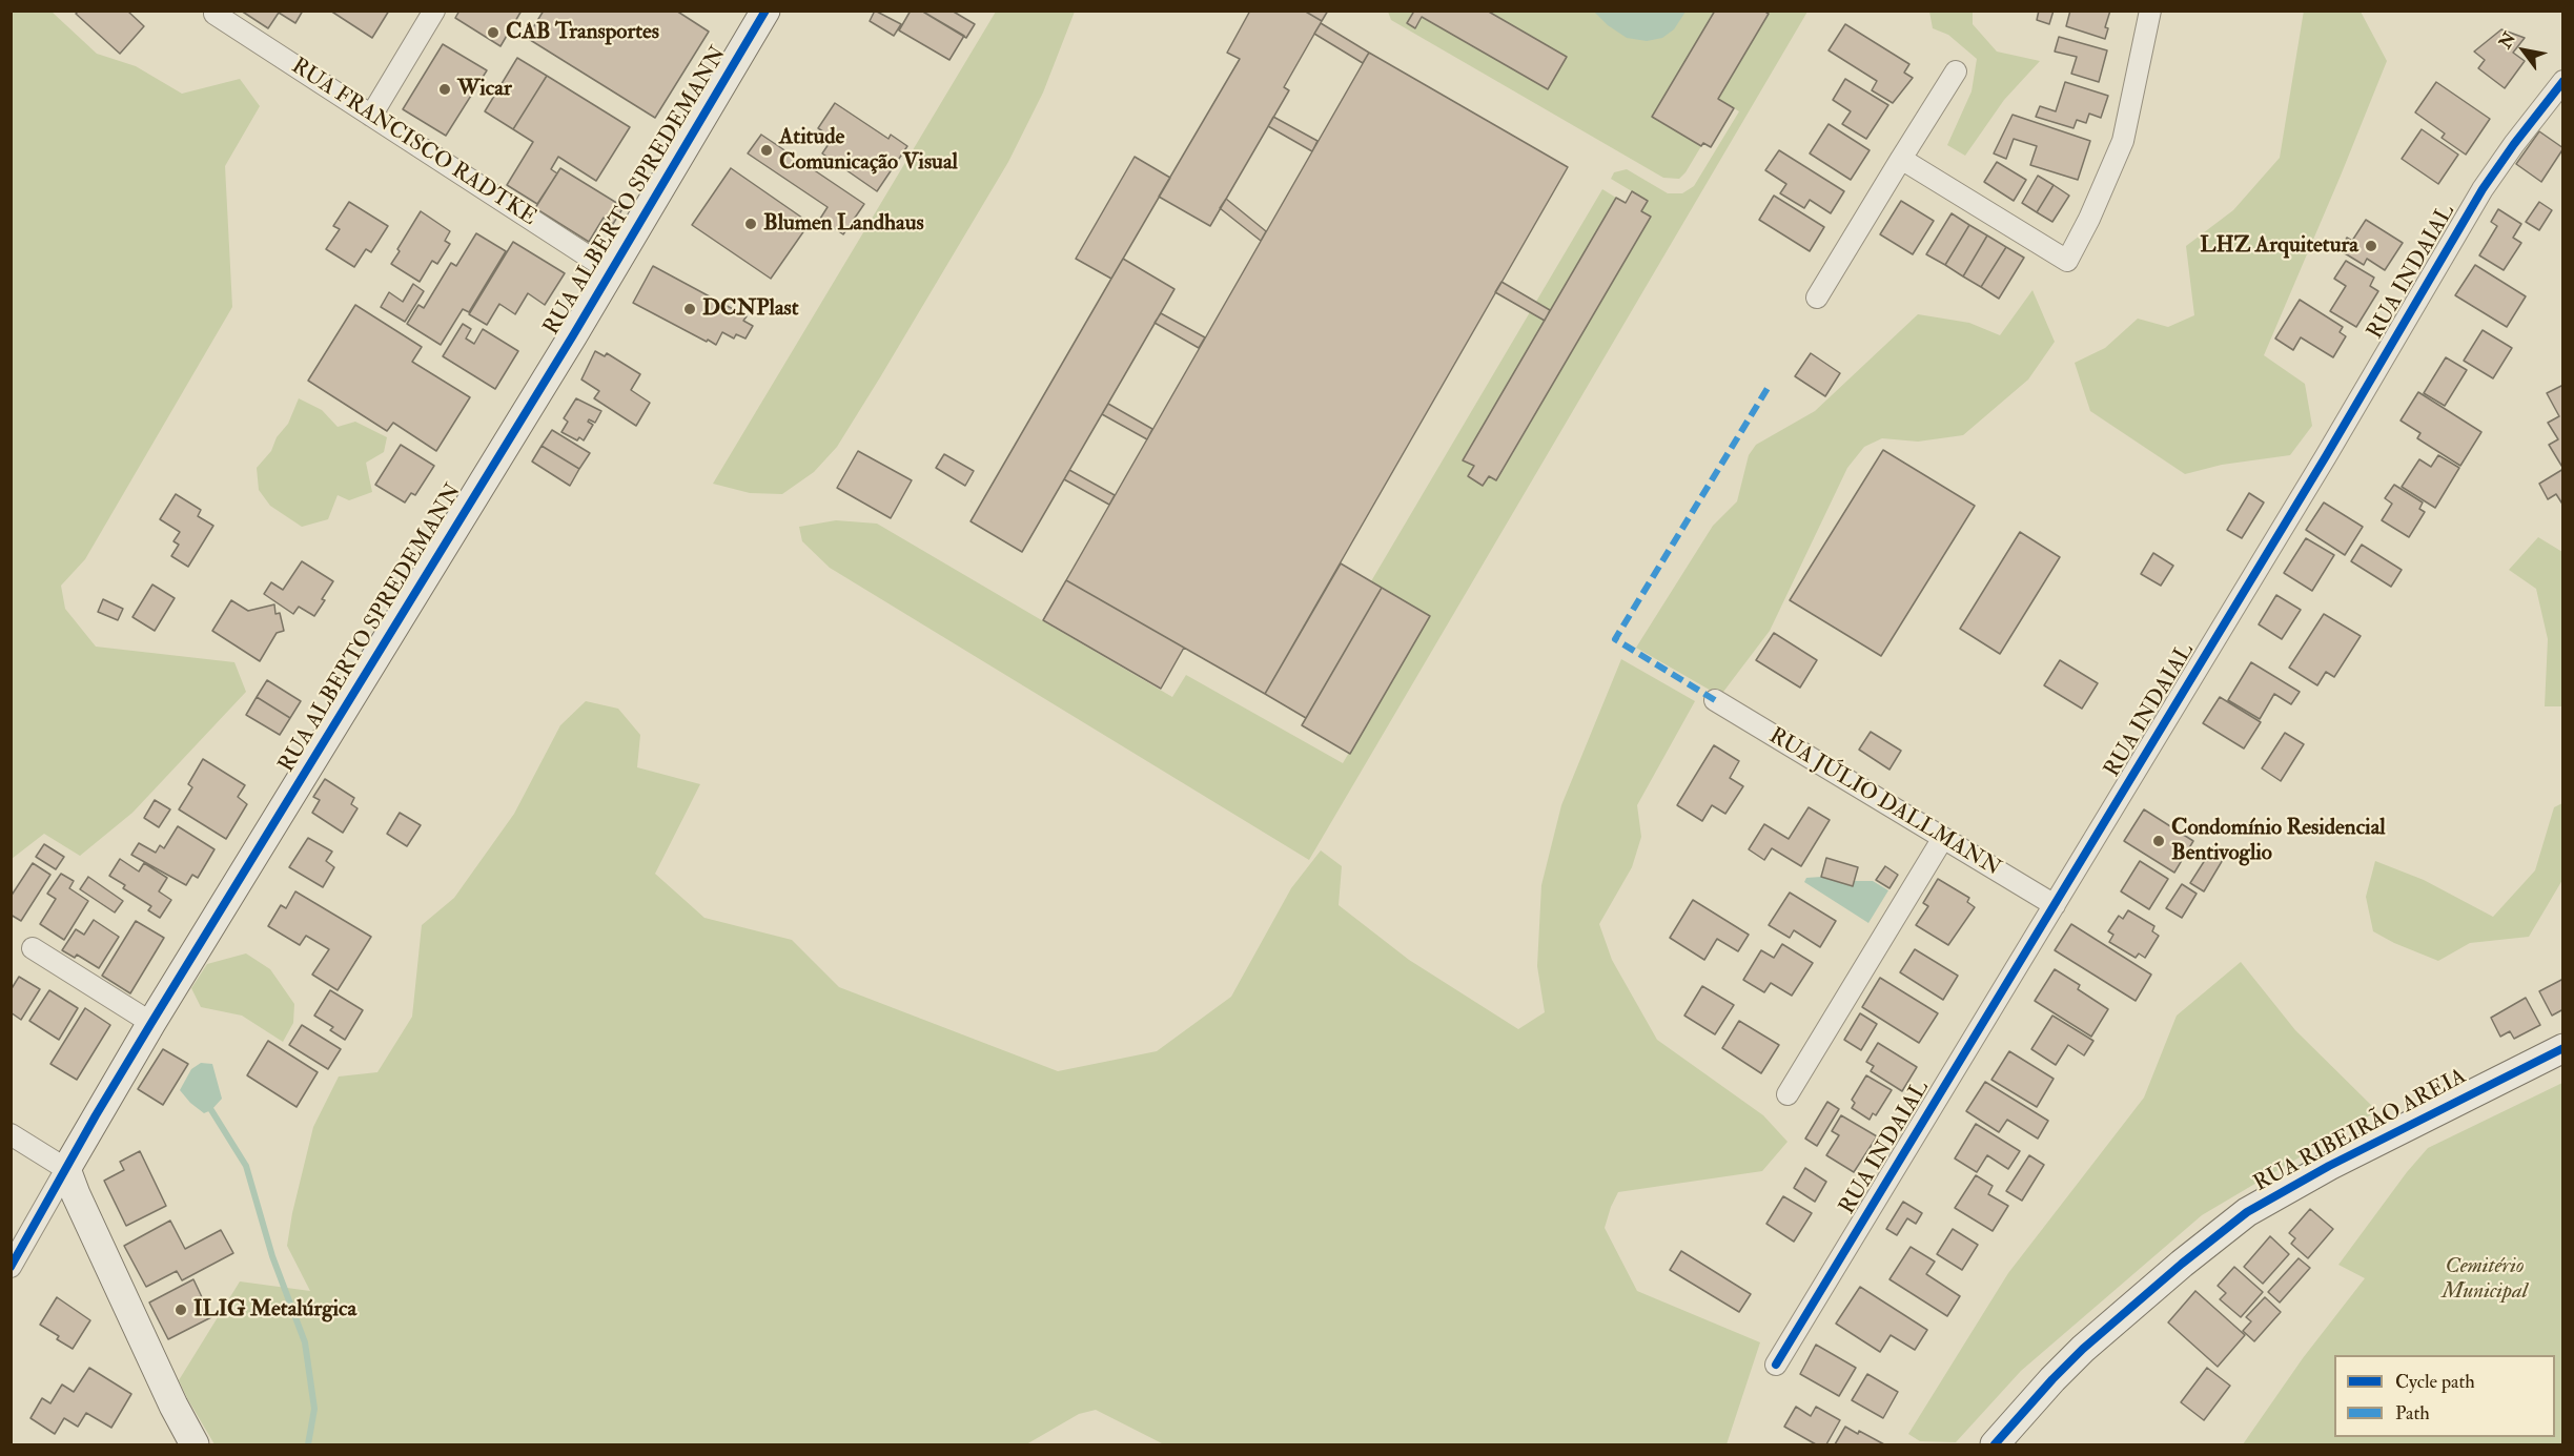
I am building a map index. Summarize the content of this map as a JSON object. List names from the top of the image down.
{
  "streets": {
    "street": [
      "RUA FRANCISCO RADTKE",
      "RUA ALBERTO SPREDEMANN",
      "RUA INDAIAL",
      "RUA JÚLIO DALLMANN",
      "RUA RIBEIRÃO AREIA"
    ]
  },
  "crossings": [
    ["RUA FRANCISCO RADTKE", "RUA ALBERTO SPREDEMANN"],
    ["RUA INDAIAL", "RUA JÚLIO DALLMANN"]
  ],
  "parks": ["Cemitério Municipal"],
  "places": [
    "CAB Transportes",
    "Wicar",
    "Atitude Comunicação Visual",
    "Blumen Landhaus",
    "LHZ Arquitetura",
    "DCNPlast",
    "Condomínio Residencial Bentivoglio",
    "ILIG Metalúrgica"
  ],
  "legend": ["Cycle path", "Path"],
  "north": "top left"
}
